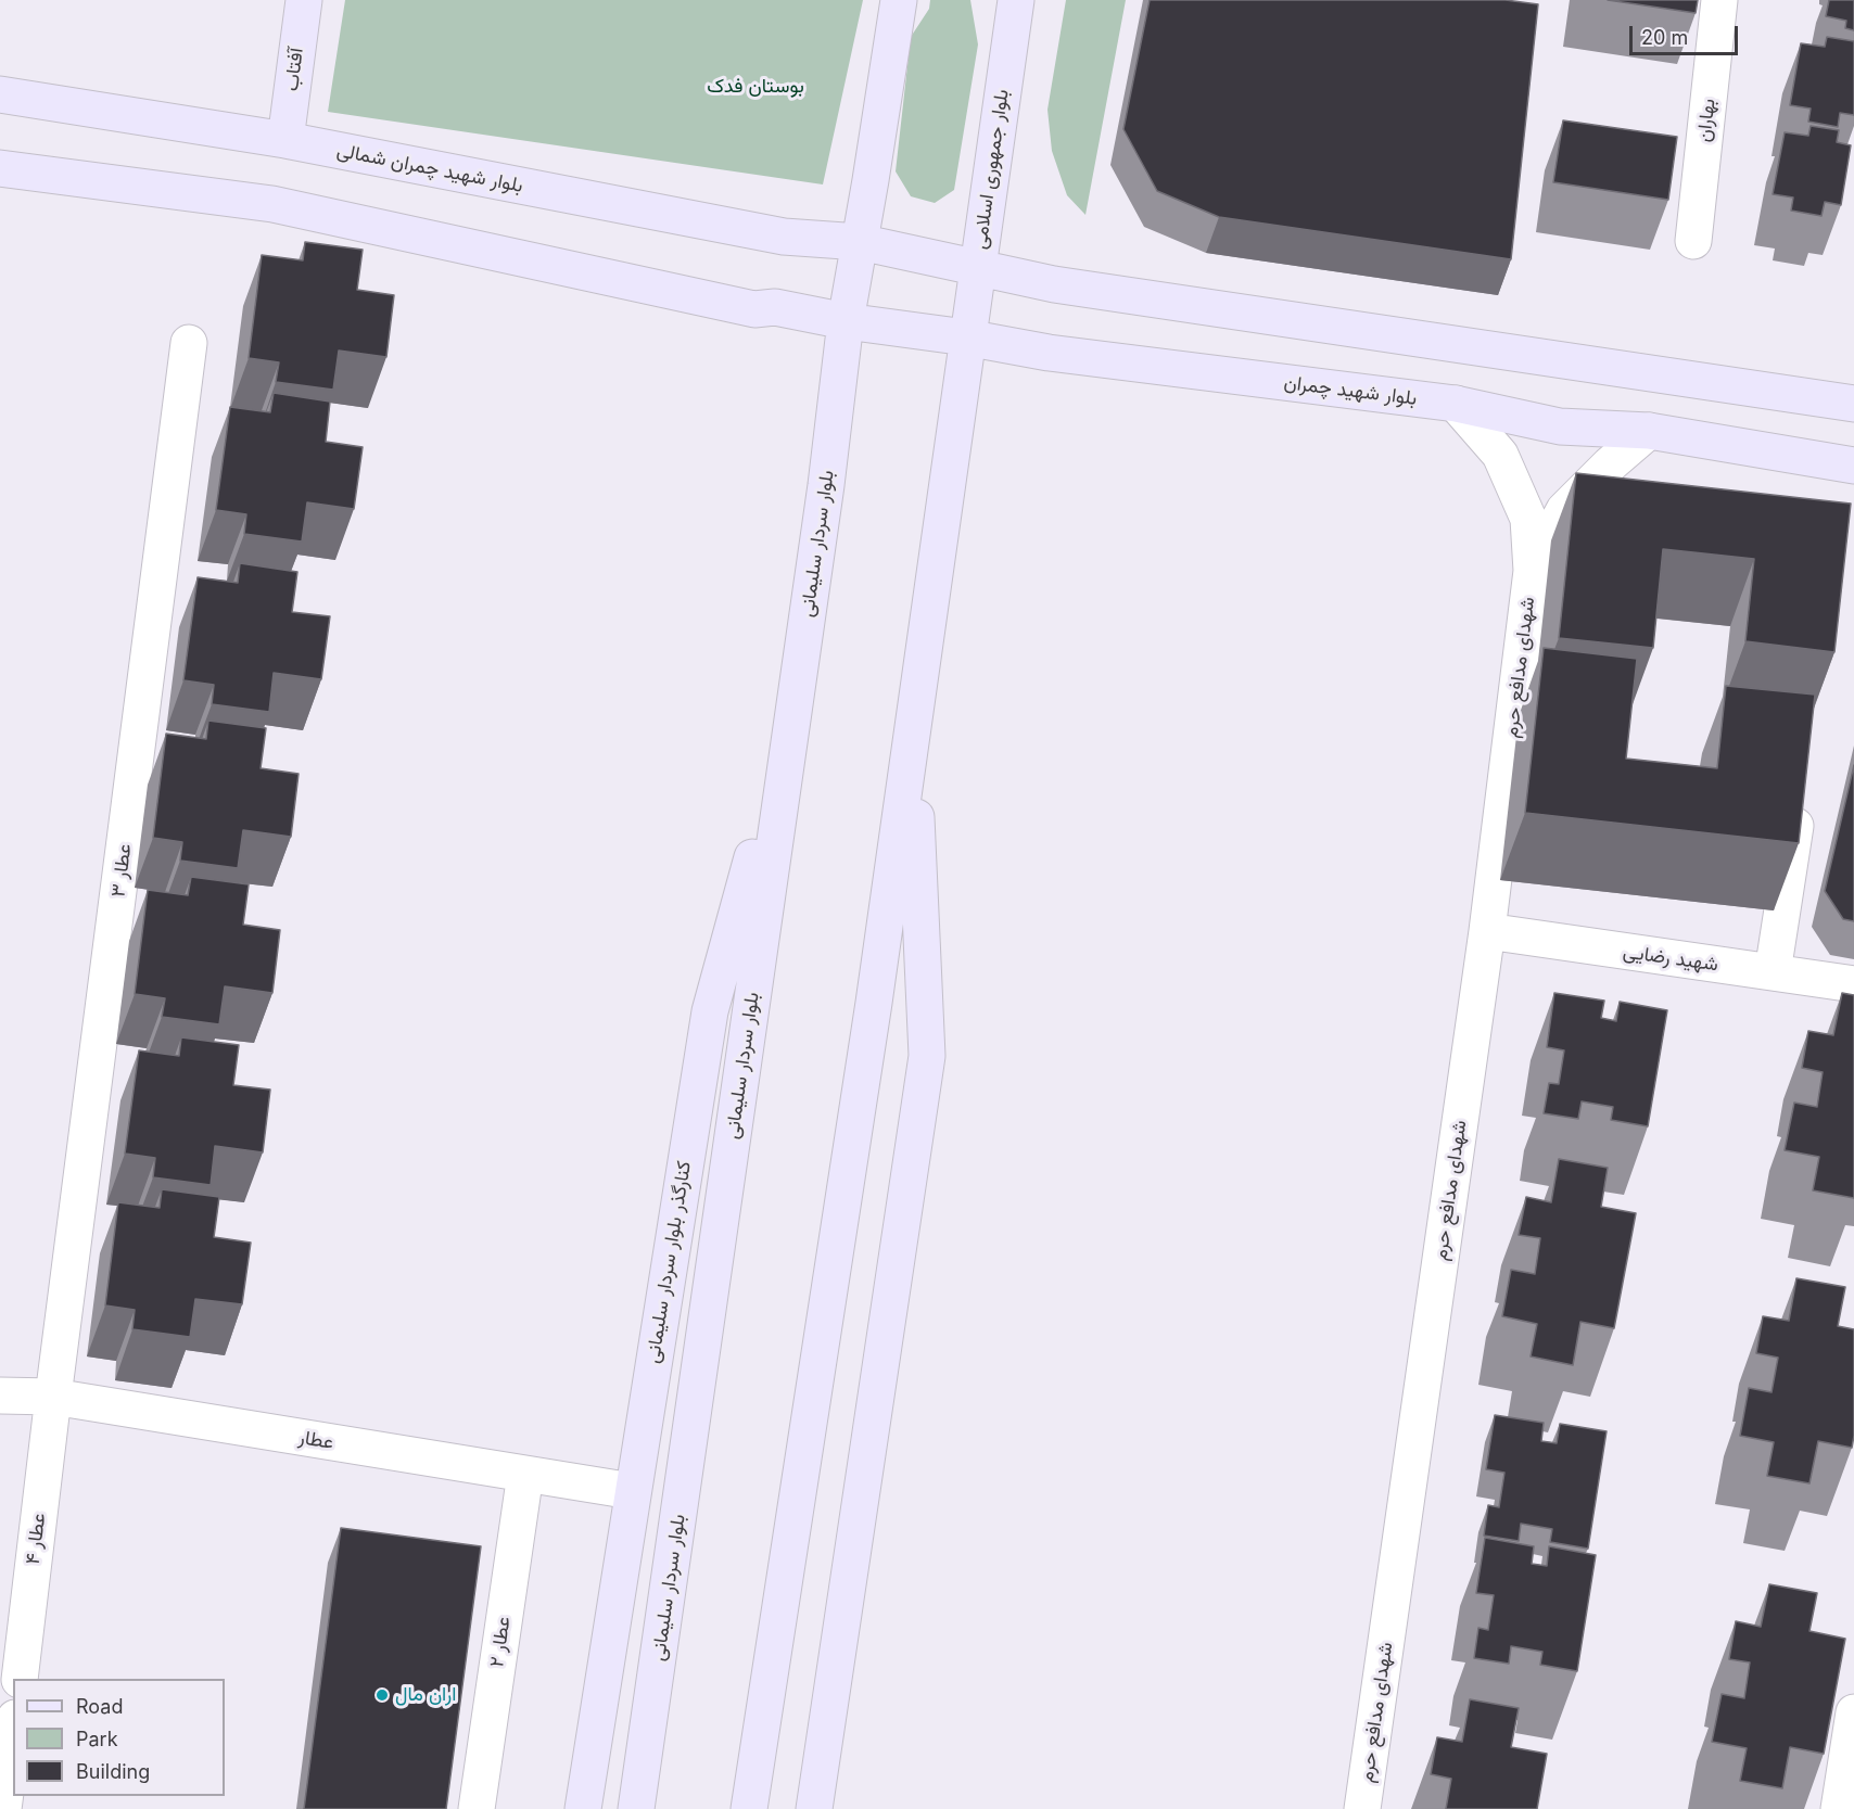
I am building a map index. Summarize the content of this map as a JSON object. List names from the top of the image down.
{
  "streets": {
    "main road": [
      "آفتاب",
      "بلوار شهید چمران شمالی",
      "بلوار جمهوری اسلامی",
      "بلوار شهید چمران",
      "بلوار سردار سلیمانی",
      "کنارگذر بلوار سردار سلیمانی"
    ],
    "street": [
      "بهاران",
      "شهدای مدافع حرم",
      "عطار ۳",
      "شهید رضایی",
      "عطار",
      "عطار ۴",
      "عطار ۲"
    ]
  },
  "crossings": [
    ["آفتاب", "بلوار شهید چمران شمالی"],
    ["بلوار جمهوری اسلامی", "بلوار شهید چمران"],
    ["بلوار شهید چمران", "بلوار سردار سلیمانی"],
    ["بلوار سردار سلیمانی", "کنارگذر بلوار سردار سلیمانی"],
    ["شهدای مدافع حرم", "شهید رضایی"],
    ["عطار ۳", "عطار"],
    ["عطار ۳", "عطار ۴"],
    ["کنارگذر بلوار سردار سلیمانی", "عطار"],
    ["عطار", "عطار ۴"],
    ["عطار", "عطار ۲"]
  ],
  "parks": ["بوستان فدک"],
  "places": ["اران مال"],
  "legend": ["Road", "Park", "Building"],
  "scale_bar": "20 m"
}
